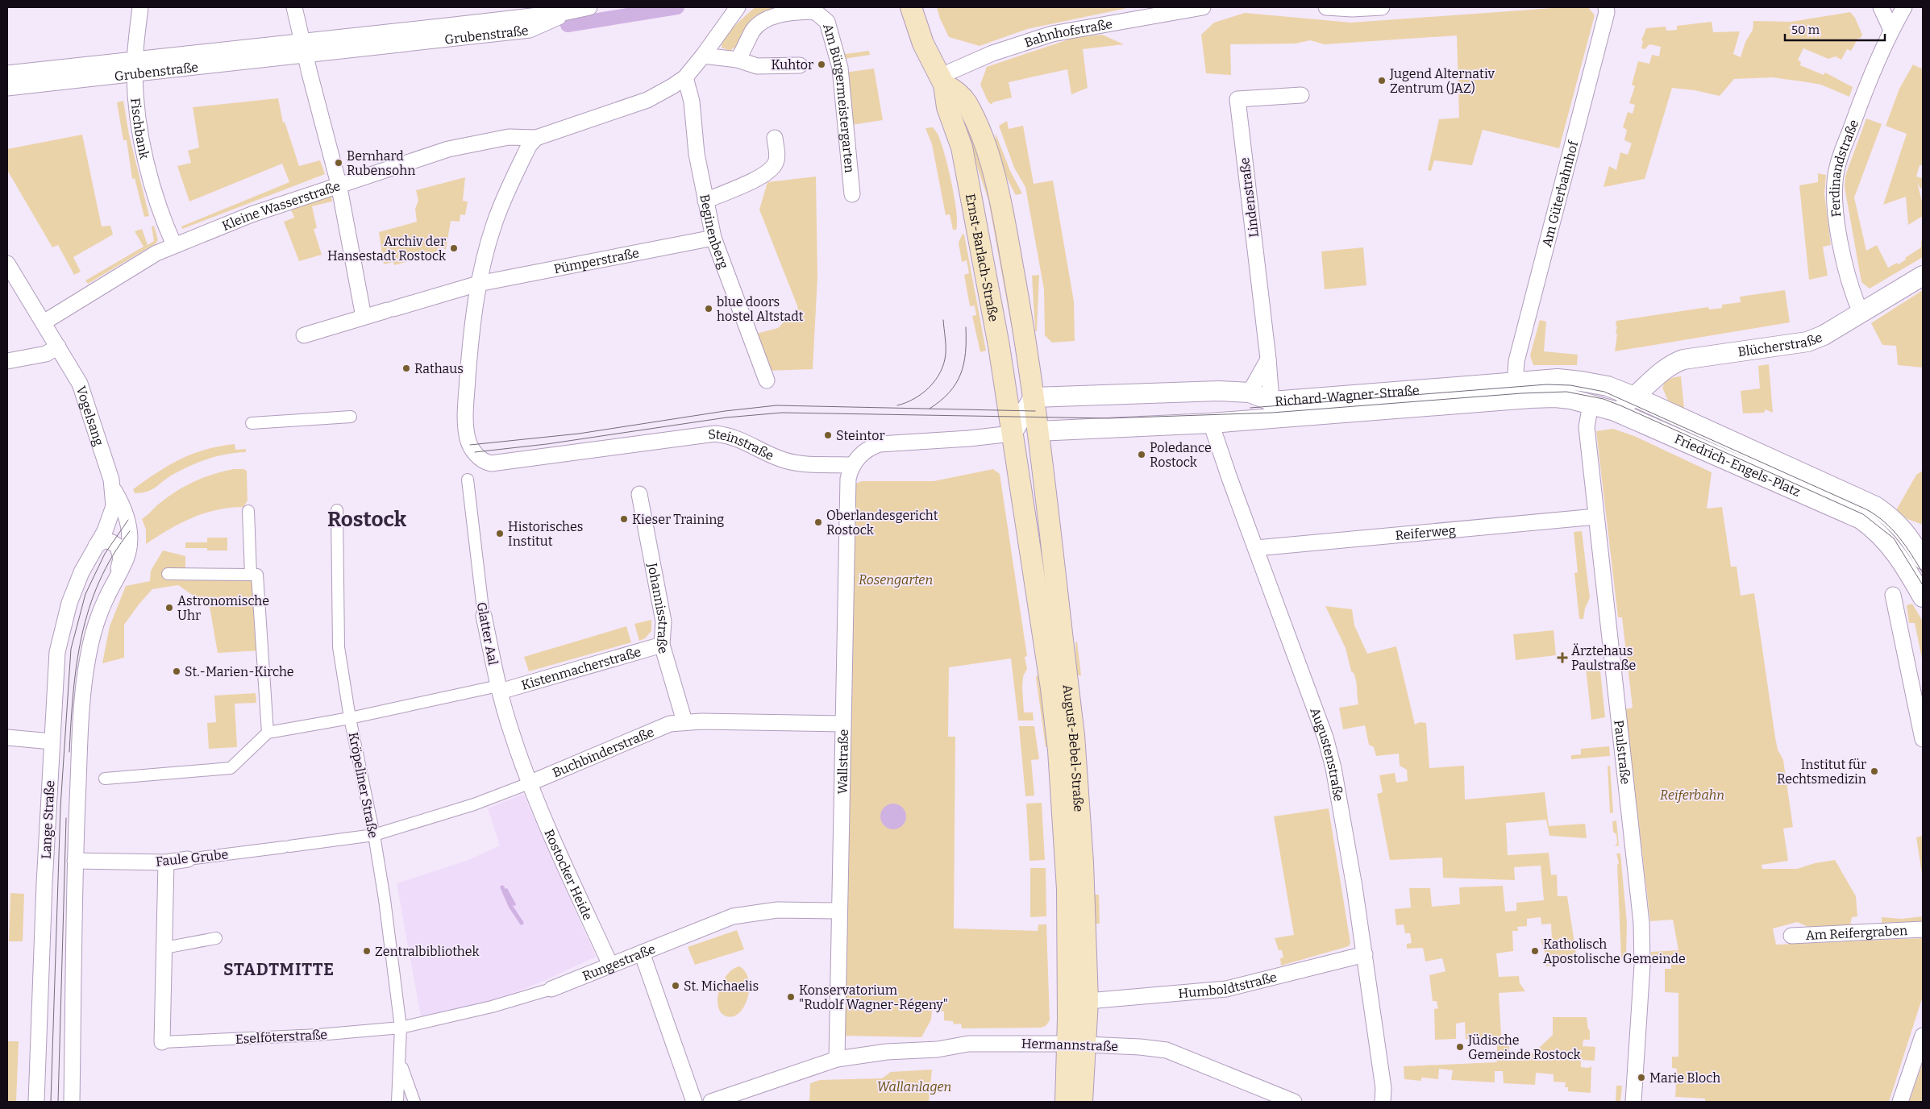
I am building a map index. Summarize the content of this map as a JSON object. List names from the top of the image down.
{
  "streets": {
    "main road": ["Ernst-Barlach-Straße", "Richard-Wagner-Straße", "August-Bebel-Straße"],
    "street": [
      "Bahnhofstraße",
      "Grubenstraße",
      "Am Bürgermeistergarten",
      "Fischbank",
      "Ferdinandstraße",
      "Am Güterbahnhof",
      "Lindenstraße",
      "Kleine Wasserstraße",
      "Beginenberg",
      "Pümperstraße",
      "Blücherstraße",
      "Vogelsang",
      "Steinstraße",
      "Friedrich-Engels-Platz",
      "Reiferweg",
      "Johannisstraße",
      "Glatter Aal",
      "Kistenmacherstraße",
      "Buchbinderstraße",
      "Paulstraße",
      "Augustenstraße",
      "Wallstraße",
      "Kröpeliner Straße",
      "Lange Straße",
      "Faule Grube",
      "Rostocker Heide",
      "Am Reifergraben",
      "Rungestraße",
      "Humboldtstraße",
      "Eselföterstraße",
      "Hermannstraße"
    ]
  },
  "crossings": [
    ["Bahnhofstraße", "Ernst-Barlach-Straße"],
    ["Grubenstraße", "Fischbank"],
    ["Fischbank", "Kleine Wasserstraße"],
    ["Ferdinandstraße", "Blücherstraße"],
    ["Am Güterbahnhof", "Richard-Wagner-Straße"],
    ["Lindenstraße", "Richard-Wagner-Straße"],
    ["Kleine Wasserstraße", "Vogelsang"],
    ["Beginenberg", "Pümperstraße"],
    ["Ernst-Barlach-Straße", "Richard-Wagner-Straße"],
    ["Ernst-Barlach-Straße", "August-Bebel-Straße"],
    ["Pümperstraße", "Steinstraße"],
    ["Blücherstraße", "Richard-Wagner-Straße"],
    ["Blücherstraße", "Friedrich-Engels-Platz"],
    ["Richard-Wagner-Straße", "Friedrich-Engels-Platz"],
    ["Richard-Wagner-Straße", "August-Bebel-Straße"],
    ["Richard-Wagner-Straße", "Paulstraße"],
    ["Richard-Wagner-Straße", "Augustenstraße"],
    ["Vogelsang", "Lange Straße"],
    ["Steinstraße", "Wallstraße"],
    ["Friedrich-Engels-Platz", "Paulstraße"],
    ["Reiferweg", "Paulstraße"],
    ["Reiferweg", "Augustenstraße"],
    ["Johannisstraße", "Kistenmacherstraße"],
    ["Johannisstraße", "Buchbinderstraße"],
    ["Glatter Aal", "Kistenmacherstraße"],
    ["Glatter Aal", "Buchbinderstraße"],
    ["Glatter Aal", "Rostocker Heide"],
    ["Kistenmacherstraße", "Kröpeliner Straße"],
    ["August-Bebel-Straße", "Humboldtstraße"],
    ["August-Bebel-Straße", "Hermannstraße"],
    ["Buchbinderstraße", "Wallstraße"],
    ["Buchbinderstraße", "Kröpeliner Straße"],
    ["Buchbinderstraße", "Faule Grube"],
    ["Buchbinderstraße", "Rostocker Heide"],
    ["Augustenstraße", "Humboldtstraße"],
    ["Wallstraße", "Rungestraße"],
    ["Wallstraße", "Hermannstraße"],
    ["Kröpeliner Straße", "Faule Grube"],
    ["Kröpeliner Straße", "Rungestraße"],
    ["Kröpeliner Straße", "Eselföterstraße"],
    ["Rostocker Heide", "Rungestraße"],
    ["Rungestraße", "Eselföterstraße"]
  ],
  "districts": ["Rostock", "STADTMITTE"],
  "parks": ["Rosengarten", "Reiferbahn", "Wallanlagen"],
  "places": {
    "other": [
      "Kuhtor",
      "Jugend Alternativ Zentrum (JAZ)",
      "Bernhard Rubensohn",
      "Archiv der Hansestadt Rostock",
      "blue doors hostel Altstadt",
      "Rathaus",
      "Steintor",
      "Poledance Rostock",
      "Kieser Training",
      "Oberlandesgericht Rostock",
      "Historisches Institut",
      "Astronomische Uhr",
      "St.-Marien-Kirche",
      "Institut für Rechtsmedizin",
      "Zentralbibliothek",
      "Katholisch Apostolische Gemeinde",
      "St. Michaelis",
      "Konservatorium \"Rudolf Wagner-Régeny\"",
      "Jüdische Gemeinde Rostock",
      "Marie Bloch"
    ],
    "health": ["Ärztehaus Paulstraße"]
  },
  "scale_bar": "50 m"
}
